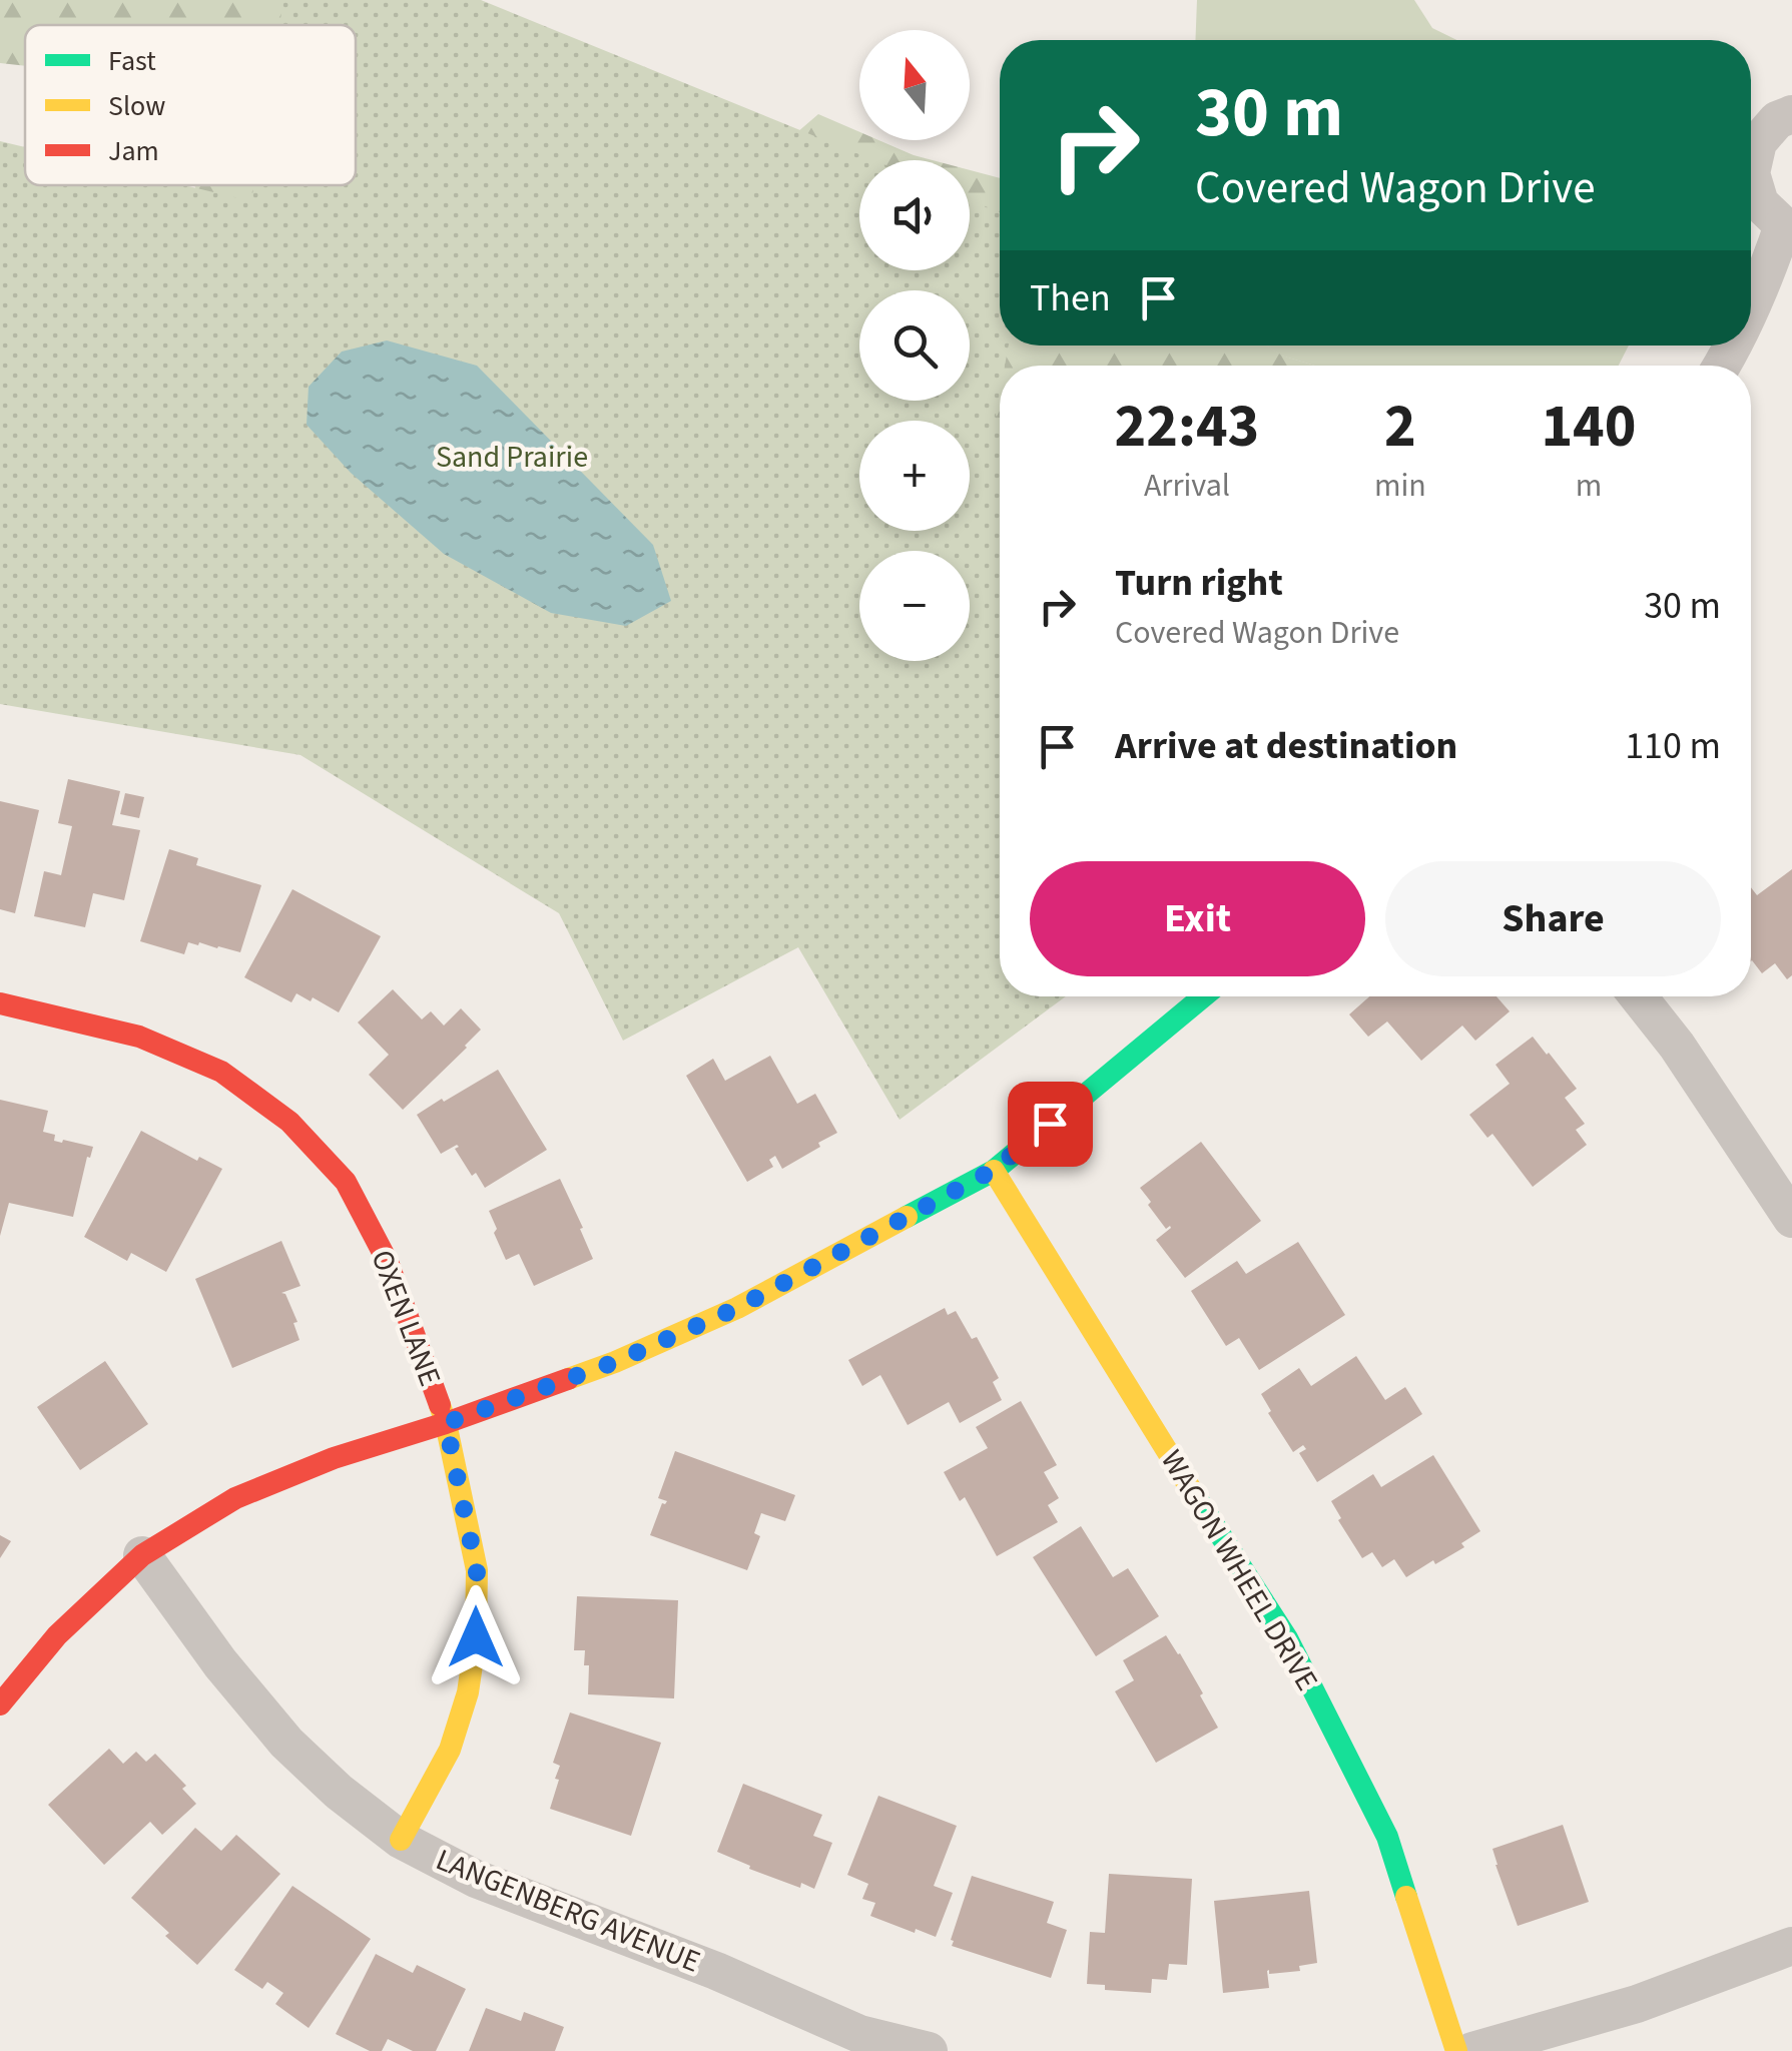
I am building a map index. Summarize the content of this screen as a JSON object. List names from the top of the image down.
{
  "streets": {
    "street": ["OXEN LANE", "WAGON WHEEL DRIVE", "LANGENBERG AVENUE"]
  },
  "crossings": [
    ["OXEN LANE", "LANGENBERG AVENUE"]
  ],
  "parks": ["Sand Prairie"],
  "legend": ["Fast", "Slow", "Jam"],
  "north": "top",
  "page": {
    "map_buttons": ["+", "−"],
    "turn": ["30 m", "Covered Wagon Drive"],
    "then": "Then",
    "eta": [
      "22:43",
      "Arrival",
      "2",
      "min",
      "140",
      "m"
    ],
    "list": [
      {
        "name": "Turn right",
        "note": "Covered Wagon Drive",
        "value": "30 m"
      },
      {
        "name": "Arrive at destination",
        "value": "110 m"
      }
    ],
    "buttons": ["Exit", "Share"]
  }
}
